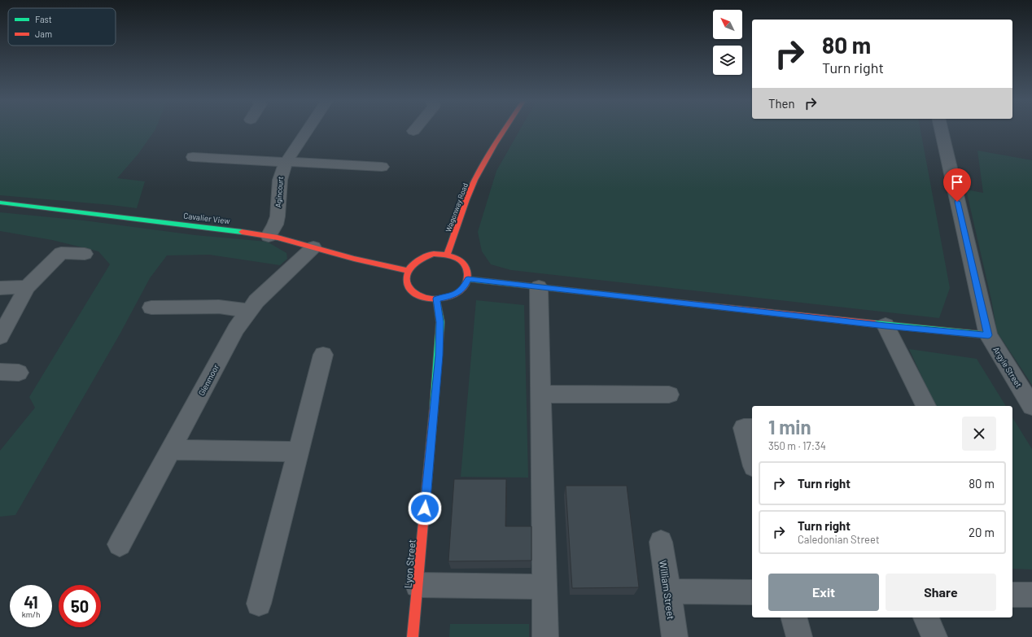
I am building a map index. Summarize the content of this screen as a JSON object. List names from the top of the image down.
{
  "streets": {
    "street": [
      "Agincourt",
      "Wagonway Road",
      "Cavalier View",
      "Argyle Street",
      "Glenmoor",
      "Lyon Street",
      "William Street"
    ]
  },
  "crossings": [
    ["Agincourt", "Cavalier View"],
    ["Wagonway Road", "Cavalier View"],
    ["Wagonway Road", "Lyon Street"],
    ["Cavalier View", "Glenmoor"],
    ["Cavalier View", "Lyon Street"]
  ],
  "legend": ["Fast", "Jam"],
  "north": "top left",
  "page": {
    "turn": ["80 m", "Turn right"],
    "then": "Then",
    "heading": ["1 min", "350 m · 17:34"],
    "list": [
      {
        "name": "Turn right",
        "value": "80 m"
      },
      {
        "name": "Turn right",
        "note": "Caledonian Street",
        "value": "20 m"
      }
    ],
    "buttons": ["Exit", "Share"],
    "speed": "41 km/h",
    "limit": "50"
  }
}
